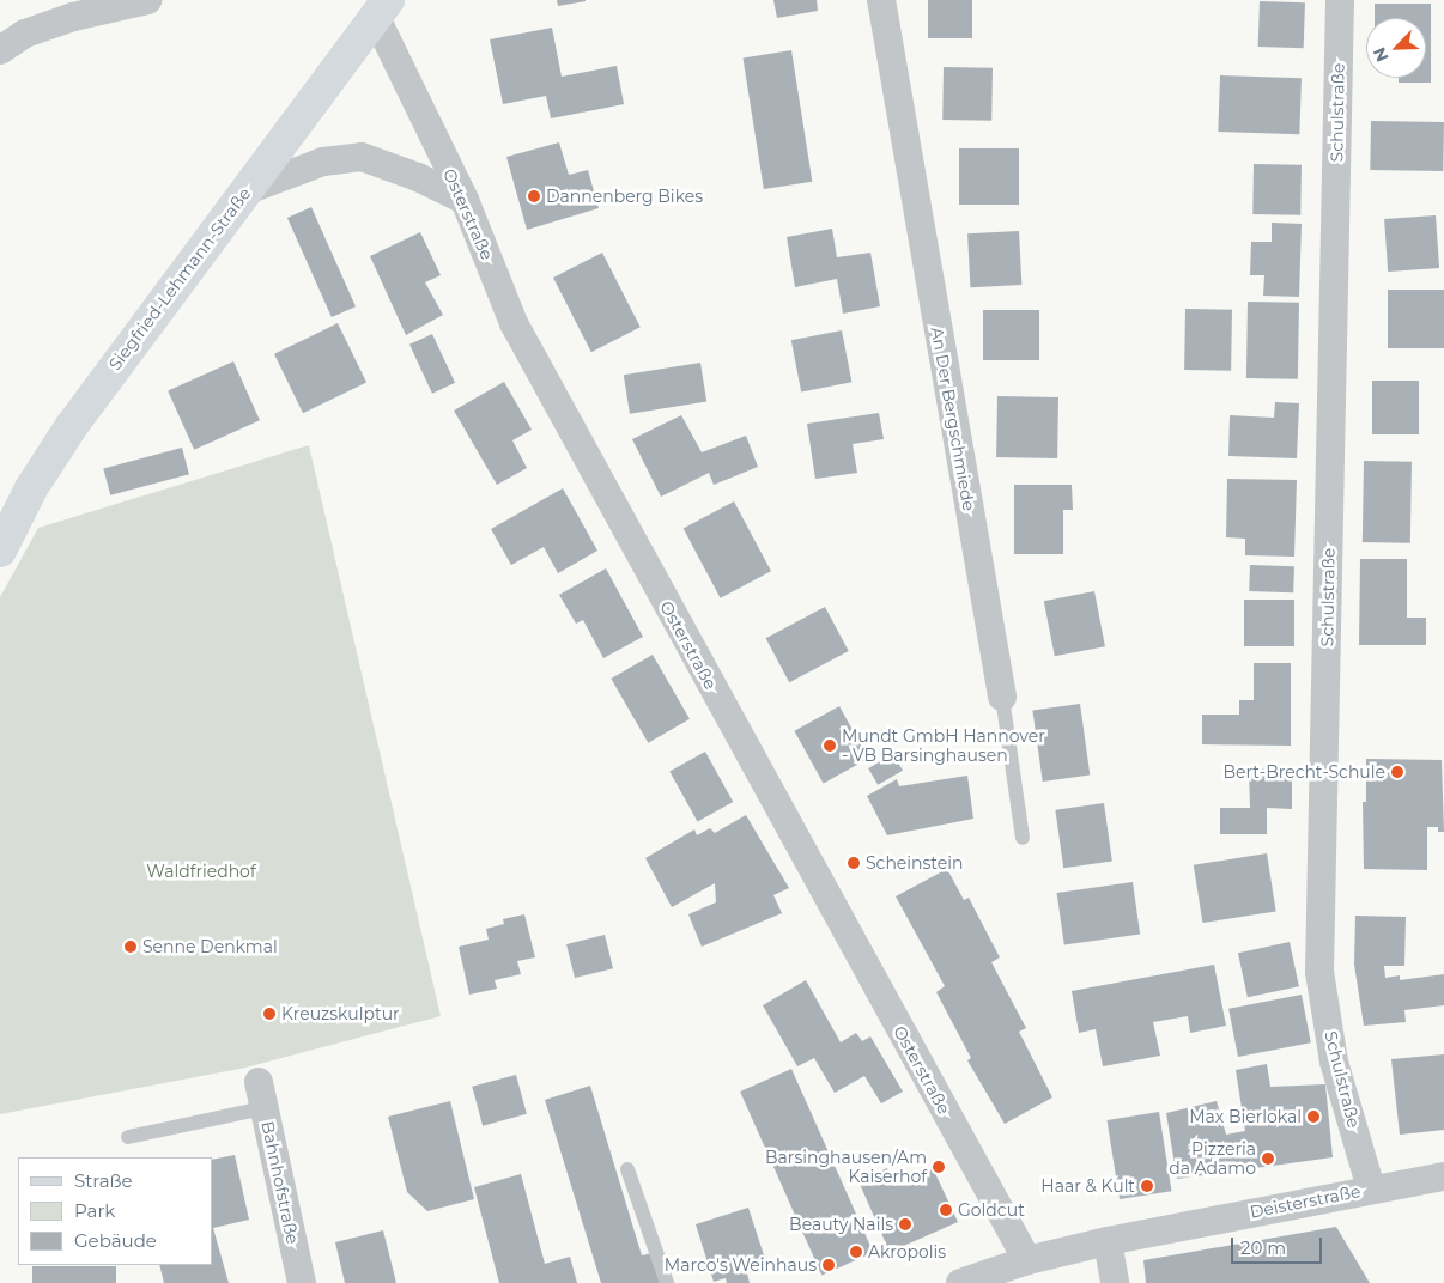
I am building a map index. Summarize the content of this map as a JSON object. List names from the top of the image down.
{
  "streets": {
    "main road": ["Siegfried-Lehmann-Straße"],
    "street": [
      "Schulstraße",
      "Osterstraße",
      "An Der Bergschmiede",
      "Bahnhofstraße",
      "Deisterstraße"
    ]
  },
  "crossings": [
    ["Schulstraße", "Deisterstraße"],
    ["Osterstraße", "Siegfried-Lehmann-Straße"],
    ["Osterstraße", "Deisterstraße"]
  ],
  "parks": ["Waldfriedhof"],
  "places": [
    "Dannenberg Bikes",
    "Mundt GmbH Hannover - VB Barsinghausen",
    "Bert-Brecht-Schule",
    "Scheinstein",
    "Senne Denkmal",
    "Kreuzskulptur",
    "Max Bierlokal",
    "Pizzeria da Adamo",
    "Barsinghausen/Am Kaiserhof",
    "Haar & Kult",
    "Goldcut",
    "Beauty Nails",
    "Akropolis",
    "Marco's Weinhaus"
  ],
  "legend": ["Straße", "Park", "Gebäude"],
  "scale_bar": "20 m",
  "north": "bottom left"
}
